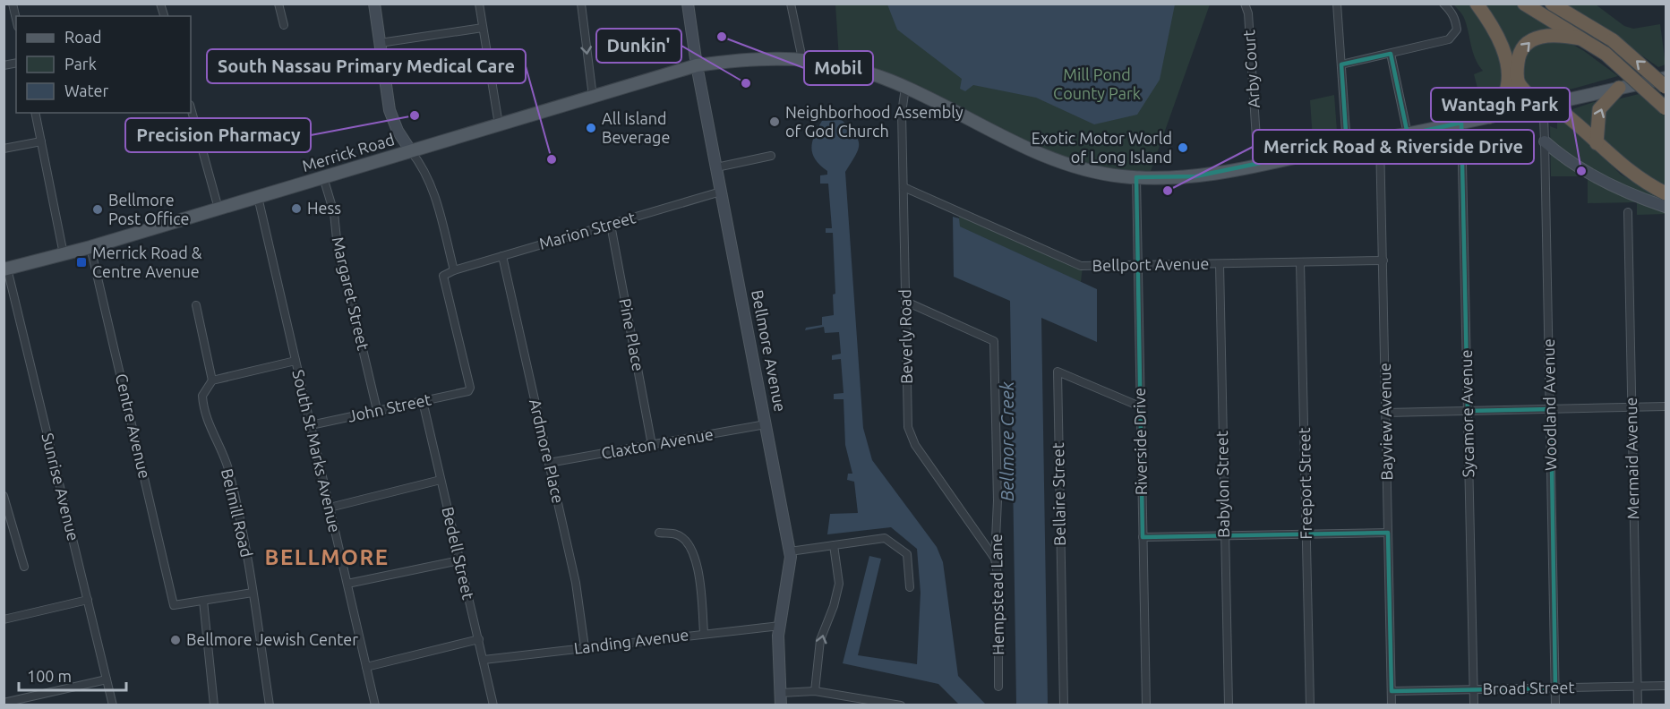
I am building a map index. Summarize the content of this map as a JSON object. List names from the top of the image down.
{
  "streets": {
    "main road": ["Merrick Road"],
    "street": [
      "Arby Court",
      "Marion Street",
      "Bellport Avenue",
      "Margaret Street",
      "Pine Place",
      "Beverly Road",
      "Bellmore Avenue",
      "Woodland Avenue",
      "John Street",
      "Sycamore Avenue",
      "Bayview Avenue",
      "Centre Avenue",
      "Riverside Drive",
      "Claxton Avenue",
      "South St Marks Avenue",
      "Ardmore Place",
      "Mermaid Avenue",
      "Freeport Street",
      "Babylon Street",
      "Sunrise Avenue",
      "Bellaire Street",
      "Belmill Road",
      "Bedell Street",
      "Hempstead Lane",
      "Landing Avenue",
      "Broad Street"
    ]
  },
  "crossings": [
    ["Arby Court", "Merrick Road"],
    ["Merrick Road", "Margaret Street"],
    ["Merrick Road", "Beverly Road"],
    ["Merrick Road", "Bellmore Avenue"],
    ["Merrick Road", "Woodland Avenue"],
    ["Merrick Road", "Sycamore Avenue"],
    ["Merrick Road", "Bayview Avenue"],
    ["Merrick Road", "Centre Avenue"],
    ["Merrick Road", "Riverside Drive"],
    ["Merrick Road", "South St Marks Avenue"],
    ["Merrick Road", "Sunrise Avenue"],
    ["Marion Street", "Pine Place"],
    ["Marion Street", "Bellmore Avenue"],
    ["Marion Street", "John Street"],
    ["Marion Street", "Ardmore Place"],
    ["Bellport Avenue", "Beverly Road"],
    ["Bellport Avenue", "Bayview Avenue"],
    ["Bellport Avenue", "Riverside Drive"],
    ["Bellport Avenue", "Freeport Street"],
    ["Bellport Avenue", "Babylon Street"],
    ["Margaret Street", "John Street"],
    ["Pine Place", "Claxton Avenue"],
    ["Beverly Road", "Hempstead Lane"],
    ["Bellmore Avenue", "Claxton Avenue"],
    ["Bellmore Avenue", "Landing Avenue"],
    ["Woodland Avenue", "Broad Street"],
    ["John Street", "South St Marks Avenue"],
    ["John Street", "Bedell Street"],
    ["Sycamore Avenue", "Broad Street"],
    ["Bayview Avenue", "Broad Street"],
    ["Riverside Drive", "Bellaire Street"],
    ["Claxton Avenue", "Ardmore Place"],
    ["Ardmore Place", "Landing Avenue"],
    ["Mermaid Avenue", "Broad Street"],
    ["Bedell Street", "Landing Avenue"]
  ],
  "districts": ["BELLMORE"],
  "water": ["Bellmore Creek"],
  "parks": ["Mill Pond County Park"],
  "places": {
    "other": [
      "Mobil",
      "Dunkin'",
      "Precision Pharmacy",
      "Neighborhood Assembly of God Church",
      "All Island Beverage",
      "Exotic Motor World of Long Island",
      "South Nassau Primary Medical Care",
      "Wantagh Park",
      "Merrick Road & Riverside Drive",
      "Hess",
      "Bellmore Post Office",
      "Bellmore Jewish Center"
    ],
    "transit": ["Merrick Road & Centre Avenue"]
  },
  "legend": ["Road", "Park", "Water"],
  "scale_bar": "100 m"
}
